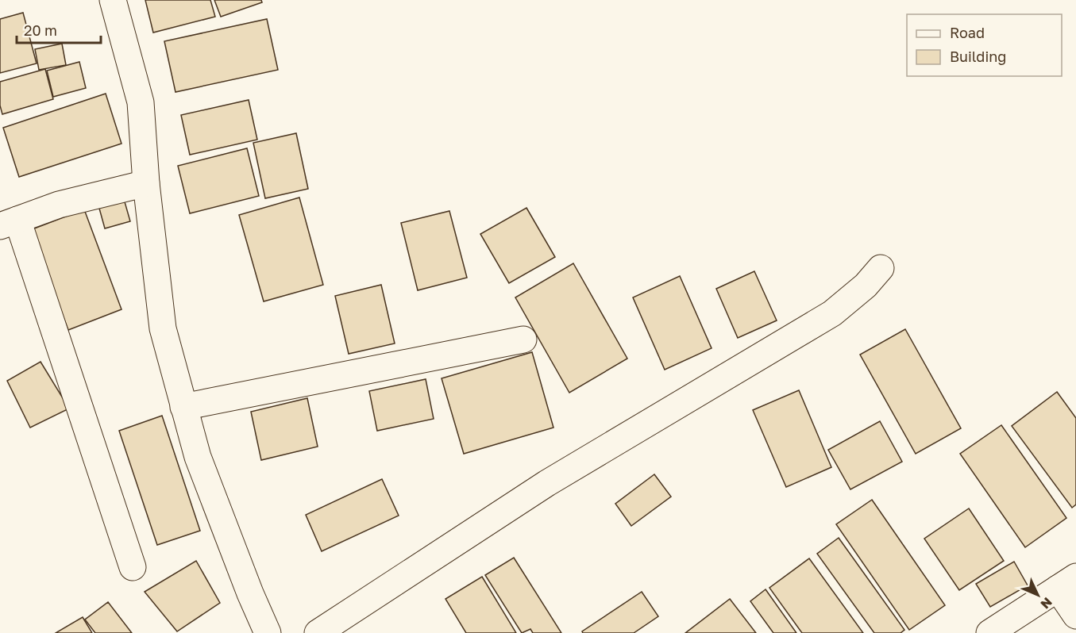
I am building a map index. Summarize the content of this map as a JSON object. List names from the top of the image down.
{
  "legend": ["Road", "Building"],
  "scale_bar": "20 m",
  "north": "bottom right"
}
